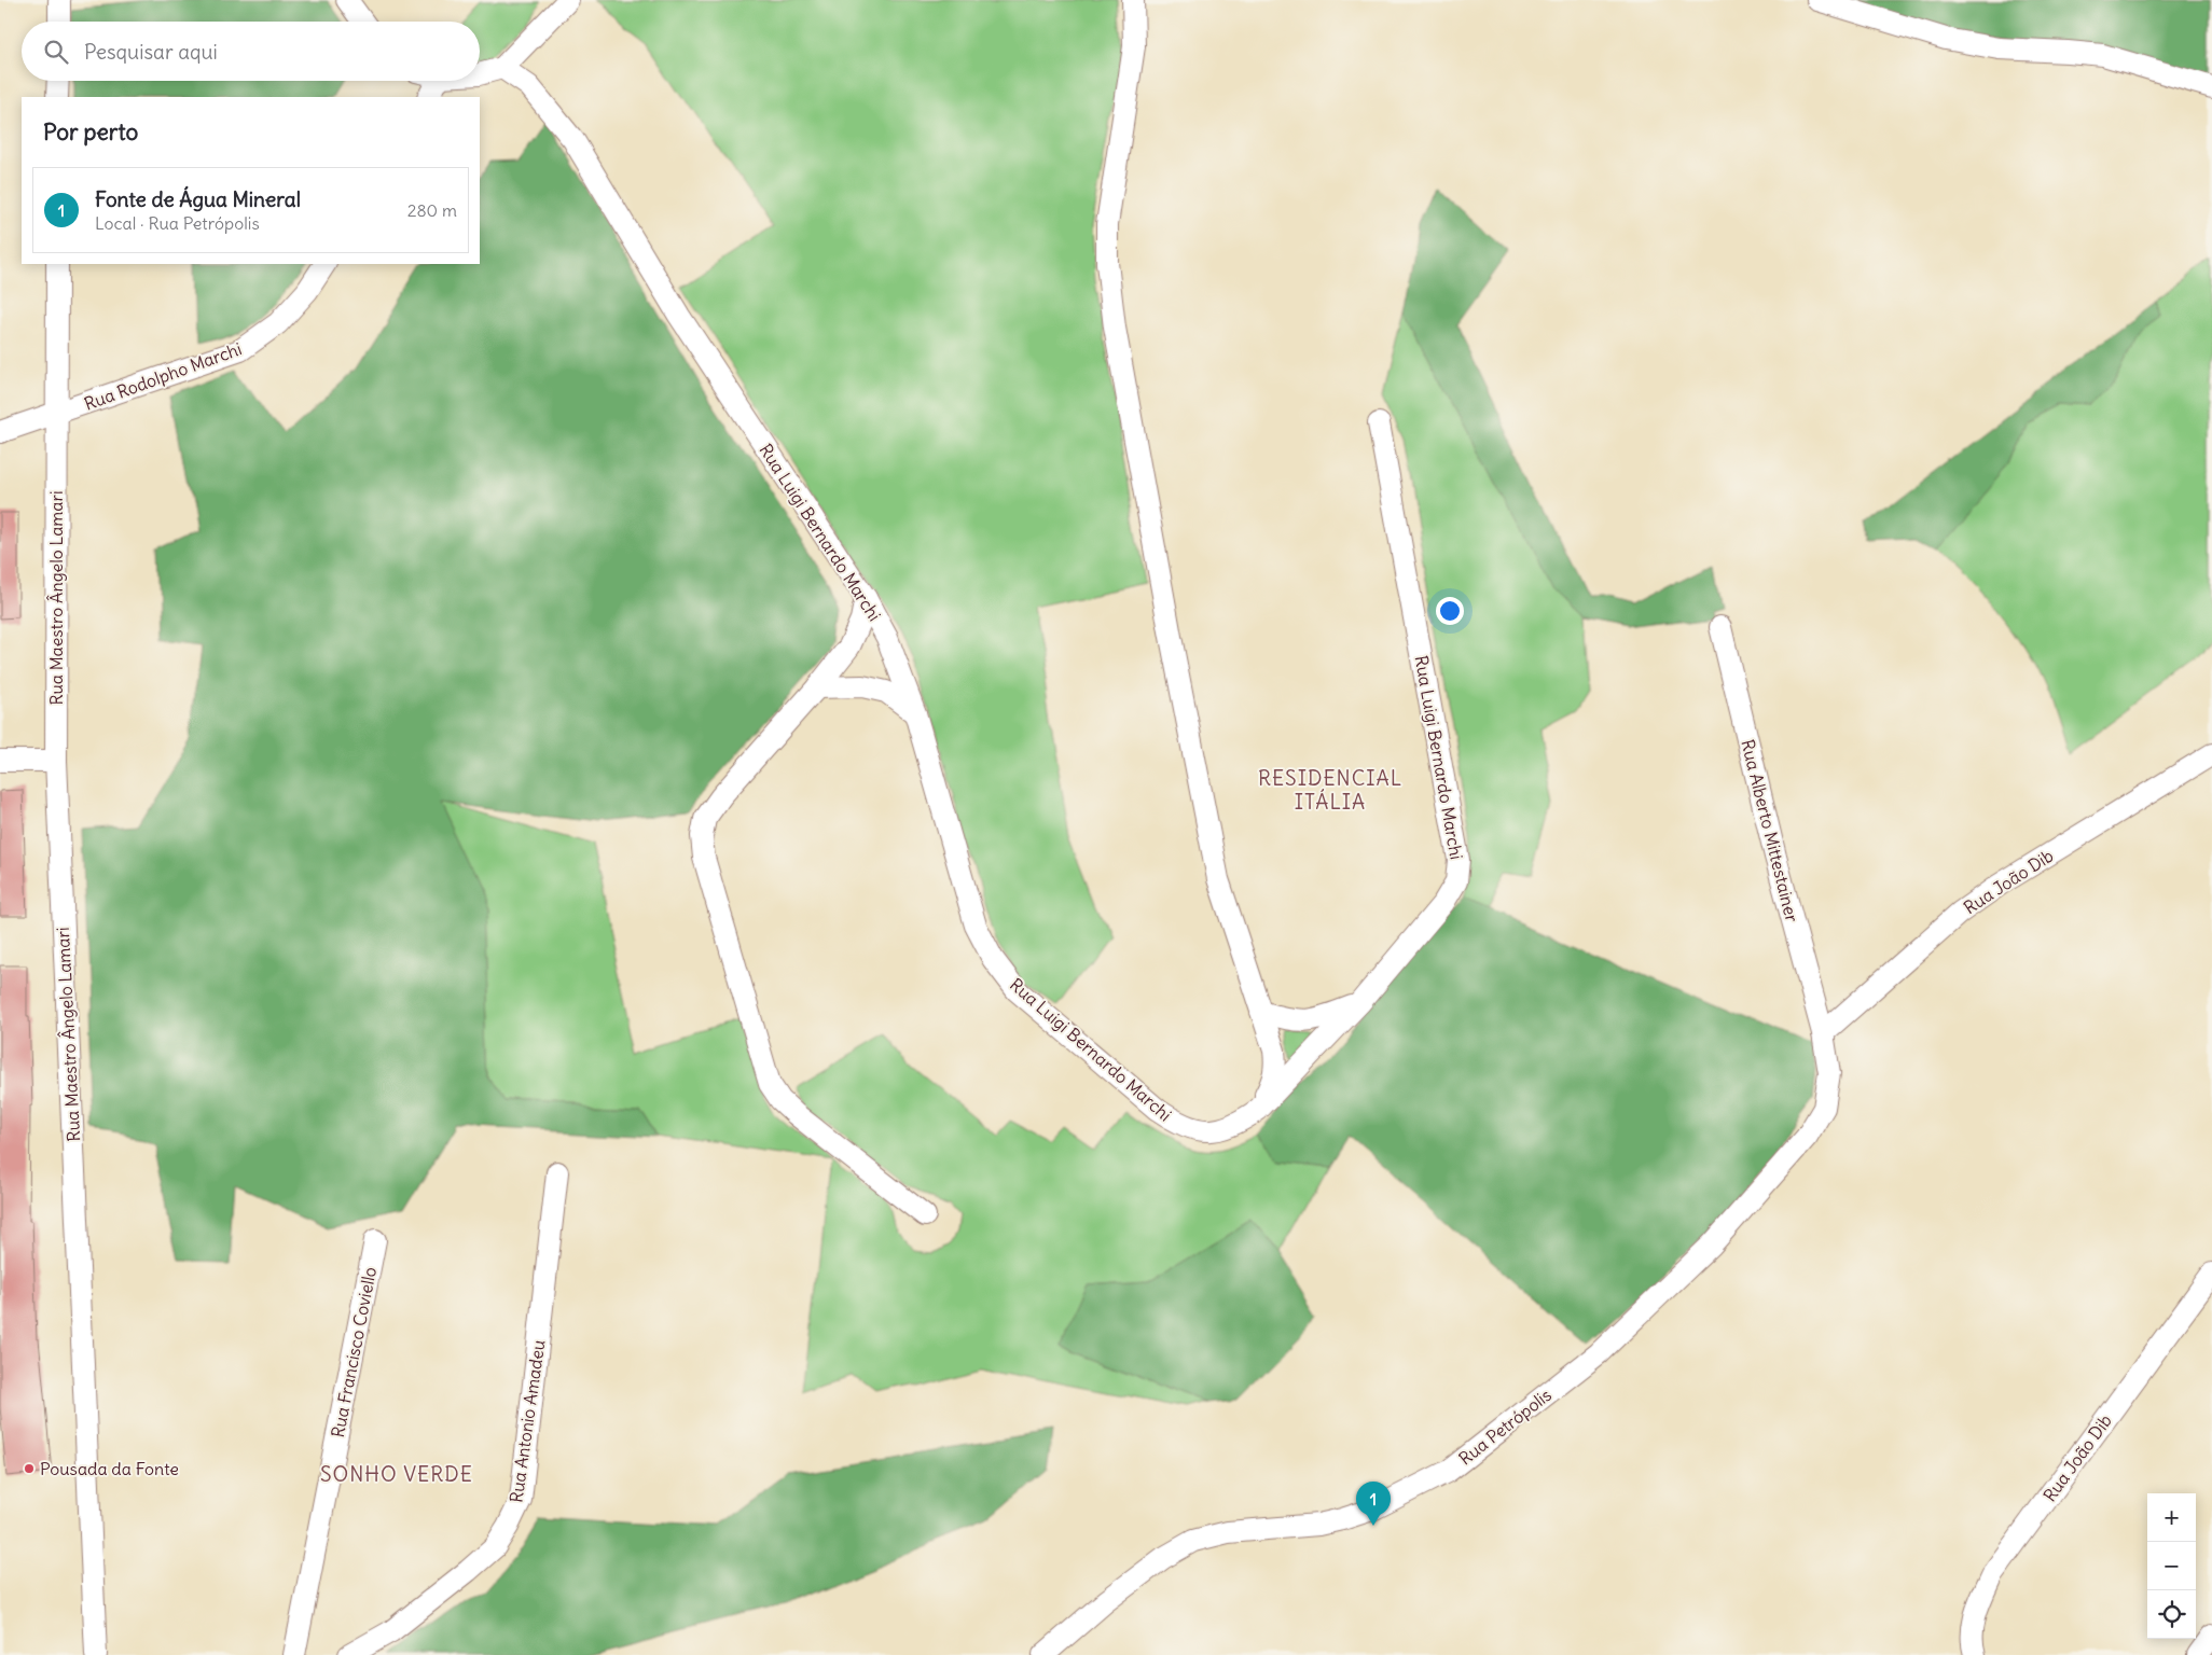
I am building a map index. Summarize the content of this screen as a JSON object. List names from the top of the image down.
{
  "streets": {
    "street": [
      "Rua Rodolpho Marchi",
      "Rua Luigi Bernardo Marchi",
      "Rua Maestro Ângelo Lamari",
      "Rua Alberto Mittestainer",
      "Rua João Dib",
      "Rua Francisco Coviello",
      "Rua Antonio Amadeu",
      "Rua Petrópolis"
    ]
  },
  "crossings": [
    ["Rua Rodolpho Marchi", "Rua Maestro Ângelo Lamari"],
    ["Rua Alberto Mittestainer", "Rua João Dib"],
    ["Rua Alberto Mittestainer", "Rua Petrópolis"],
    ["Rua João Dib", "Rua Petrópolis"]
  ],
  "districts": ["RESIDENCIAL ITÁLIA", "SONHO VERDE"],
  "places": ["Pousada da Fonte"],
  "page": {
    "search": "Pesquisar aqui",
    "heading": "Por perto",
    "list": [
      {
        "mark": "1",
        "name": "Fonte de Água Mineral",
        "note": "Local · Rua Petrópolis",
        "value": "280 m"
      }
    ],
    "pins": "1",
    "map_buttons": ["+", "−"]
  }
}
